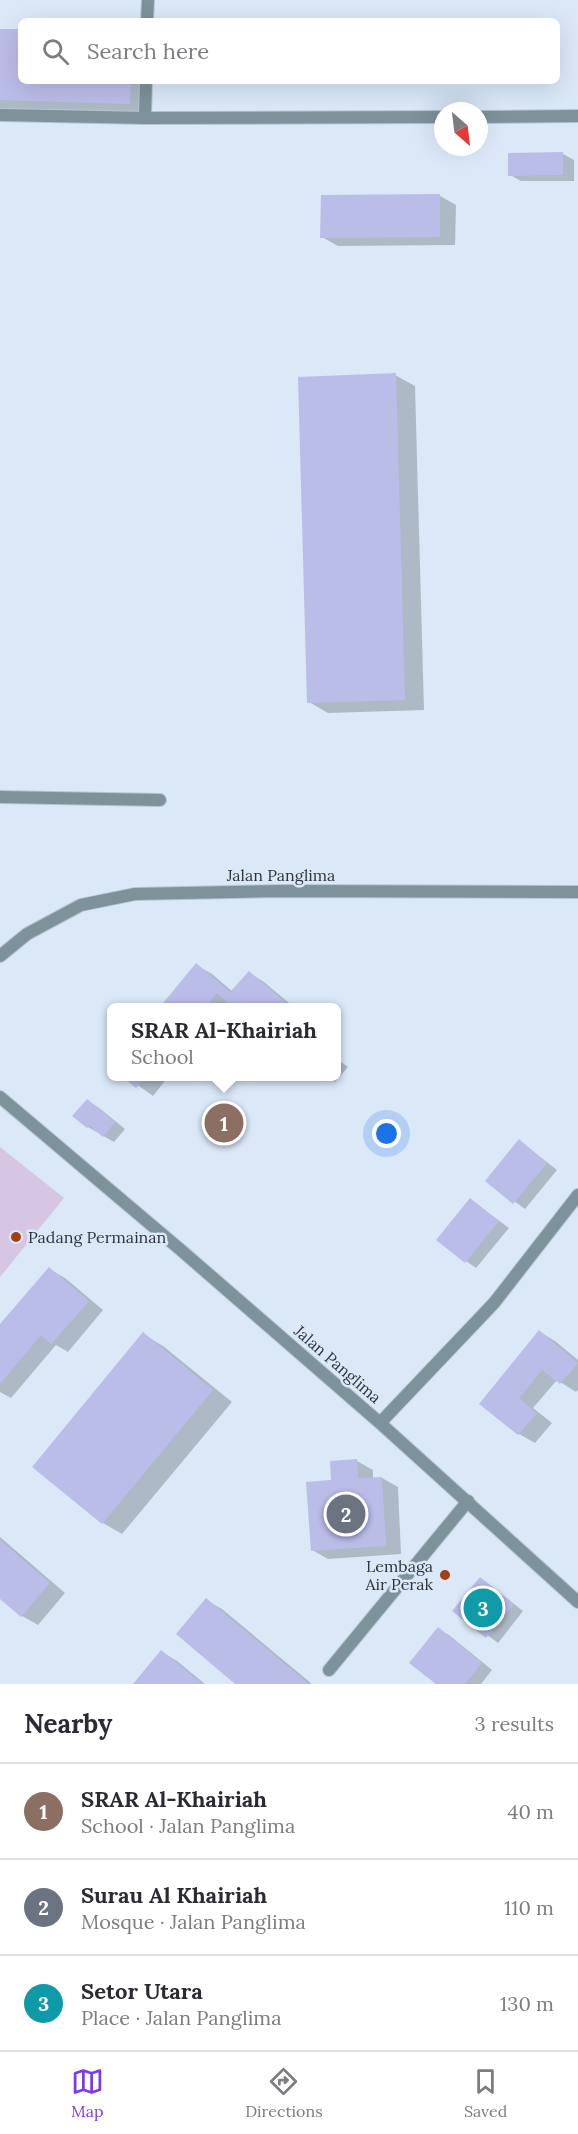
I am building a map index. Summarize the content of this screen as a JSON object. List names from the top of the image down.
{
  "streets": {
    "street": ["Jalan Panglima"]
  },
  "places": ["Padang Permainan", "Lembaga Air Perak"],
  "north": "bottom right",
  "page": {
    "search": "Search here",
    "popup": ["SRAR Al-Khairiah", "School"],
    "pins": ["1", "2", "3"],
    "heading": ["Nearby", "3 results"],
    "list": [
      {
        "mark": "1",
        "name": "SRAR Al-Khairiah",
        "note": "School · Jalan Panglima",
        "value": "40 m"
      },
      {
        "mark": "2",
        "name": "Surau Al Khairiah",
        "note": "Mosque · Jalan Panglima",
        "value": "110 m"
      },
      {
        "mark": "3",
        "name": "Setor Utara",
        "note": "Place · Jalan Panglima",
        "value": "130 m"
      }
    ],
    "nav": ["Map", "Directions", "Saved"]
  }
}
